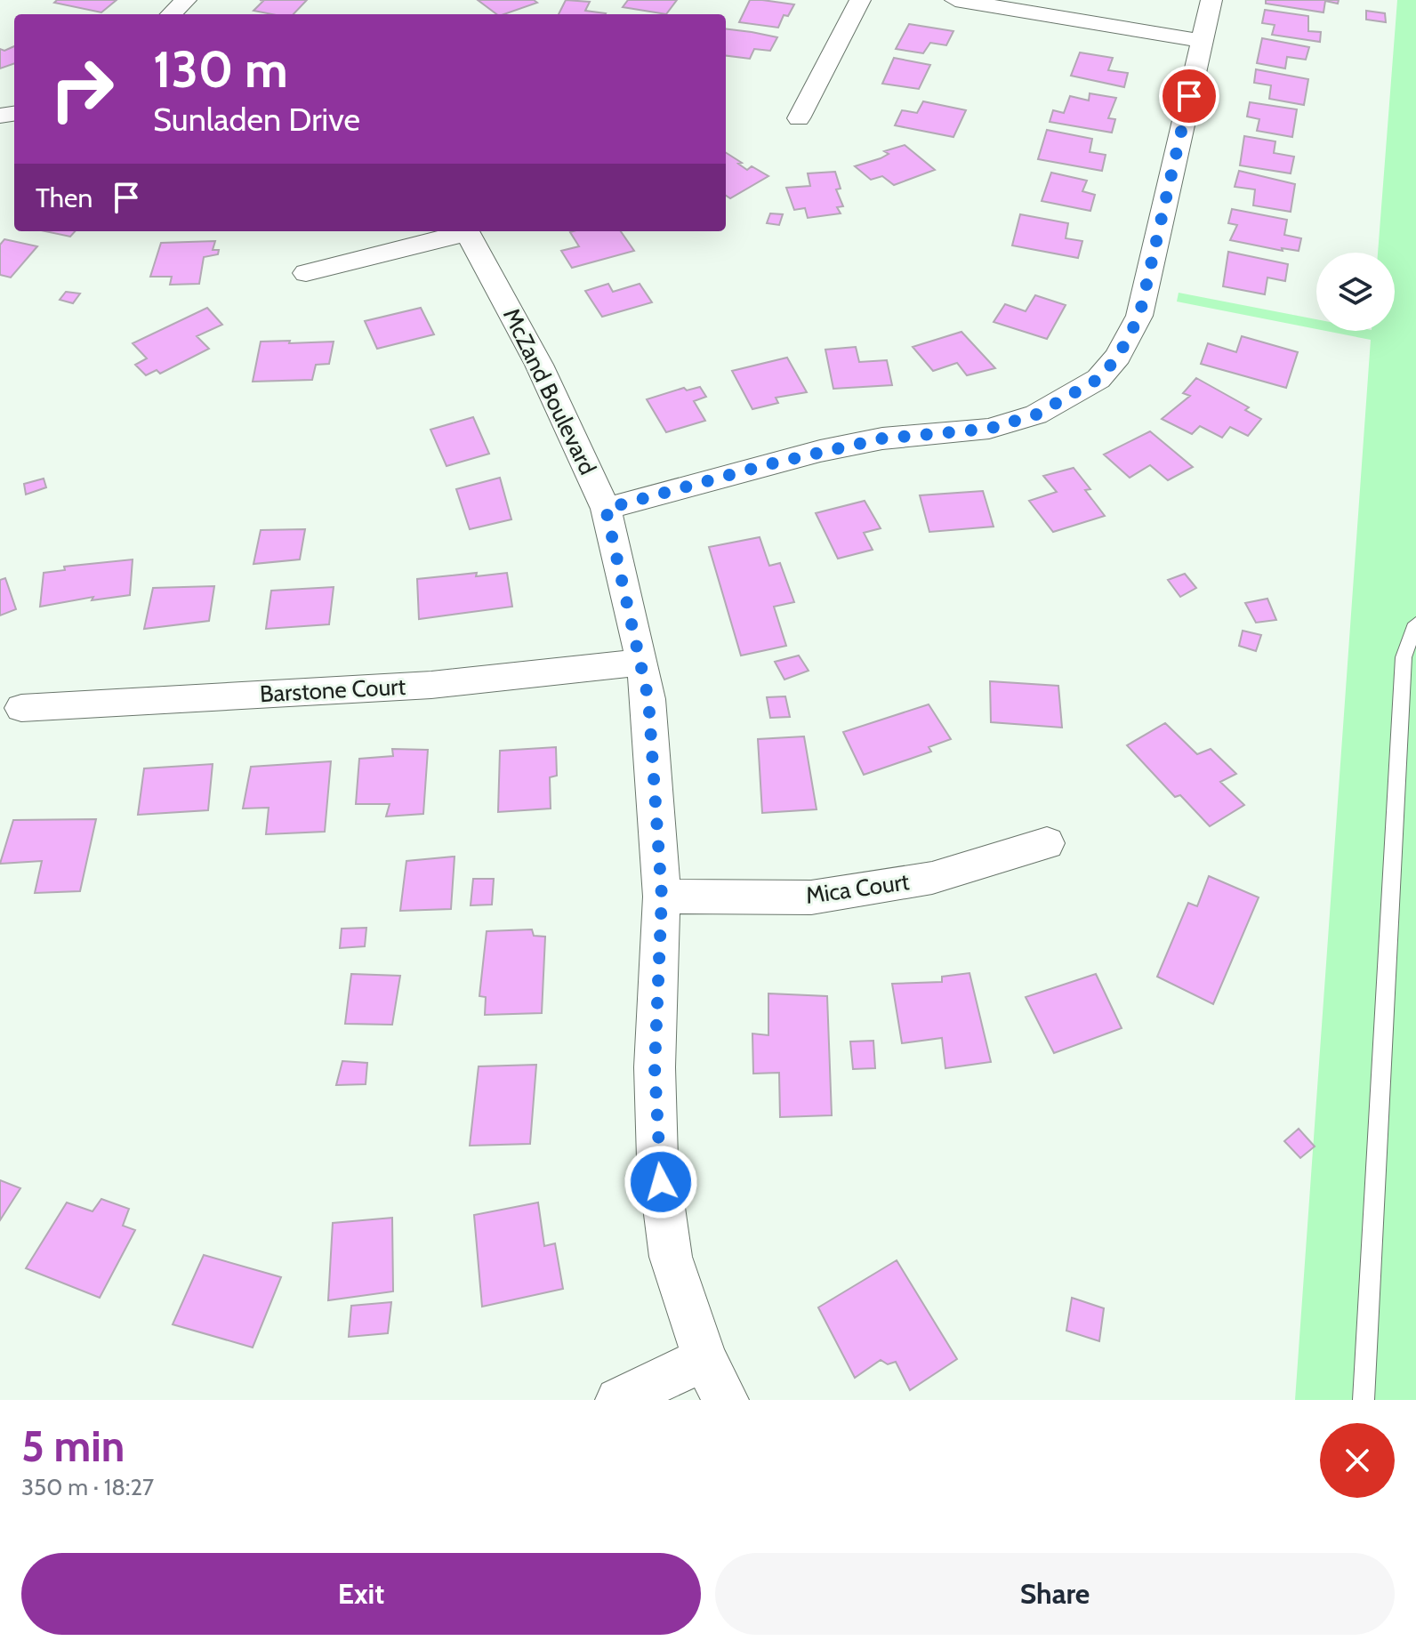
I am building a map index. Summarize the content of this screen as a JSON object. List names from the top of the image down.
{
  "streets": {
    "street": ["McZand Boulevard", "Barstone Court", "Mica Court"]
  },
  "crossings": [
    ["McZand Boulevard", "Barstone Court"],
    ["McZand Boulevard", "Mica Court"]
  ],
  "page": {
    "turn": ["130 m", "Sunladen Drive"],
    "then": "Then",
    "heading": ["5 min", "350 m · 18:27"],
    "buttons": ["Exit", "Share"]
  }
}
